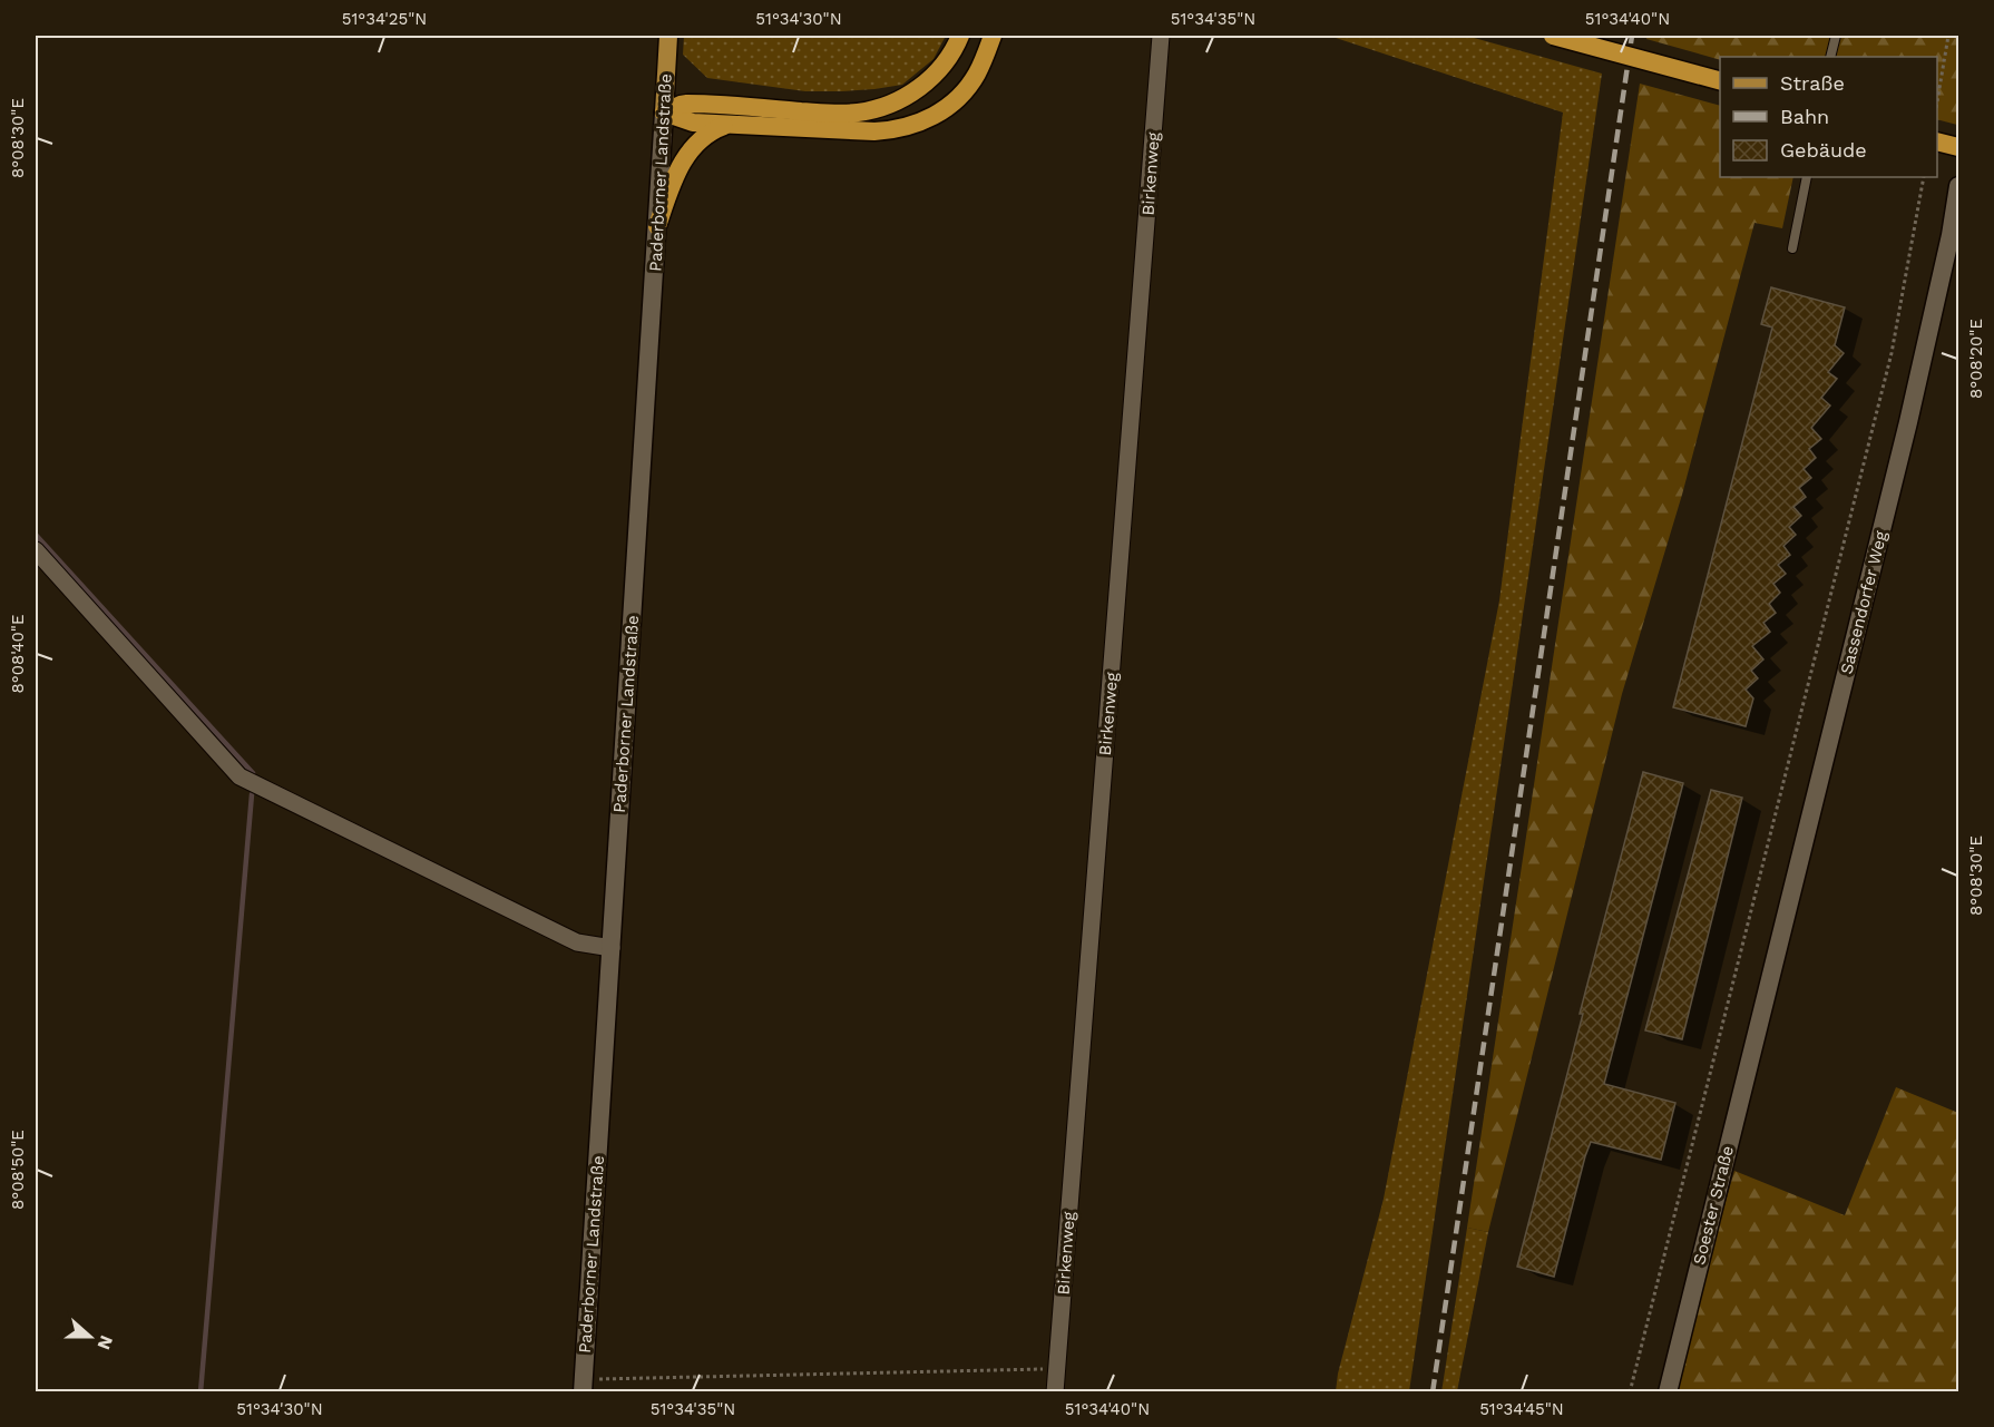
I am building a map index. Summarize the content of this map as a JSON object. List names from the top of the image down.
{
  "streets": {
    "main road": ["Paderborner Landstraße", "Sassendorfer Weg", "Soester Straße"],
    "street": ["Birkenweg"]
  },
  "crossings": [
    ["Sassendorfer Weg", "Soester Straße"]
  ],
  "legend": ["Straße", "Bahn", "Gebäude"],
  "north": "right",
  "coordinates": [
    "51°34'25\"N",
    "51°34'30\"N",
    "51°34'35\"N",
    "51°34'40\"N",
    "8°08'30\"E",
    "8°08'20\"E",
    "8°08'40\"E",
    "8°08'50\"E",
    "51°34'45\"N"
  ]
}
